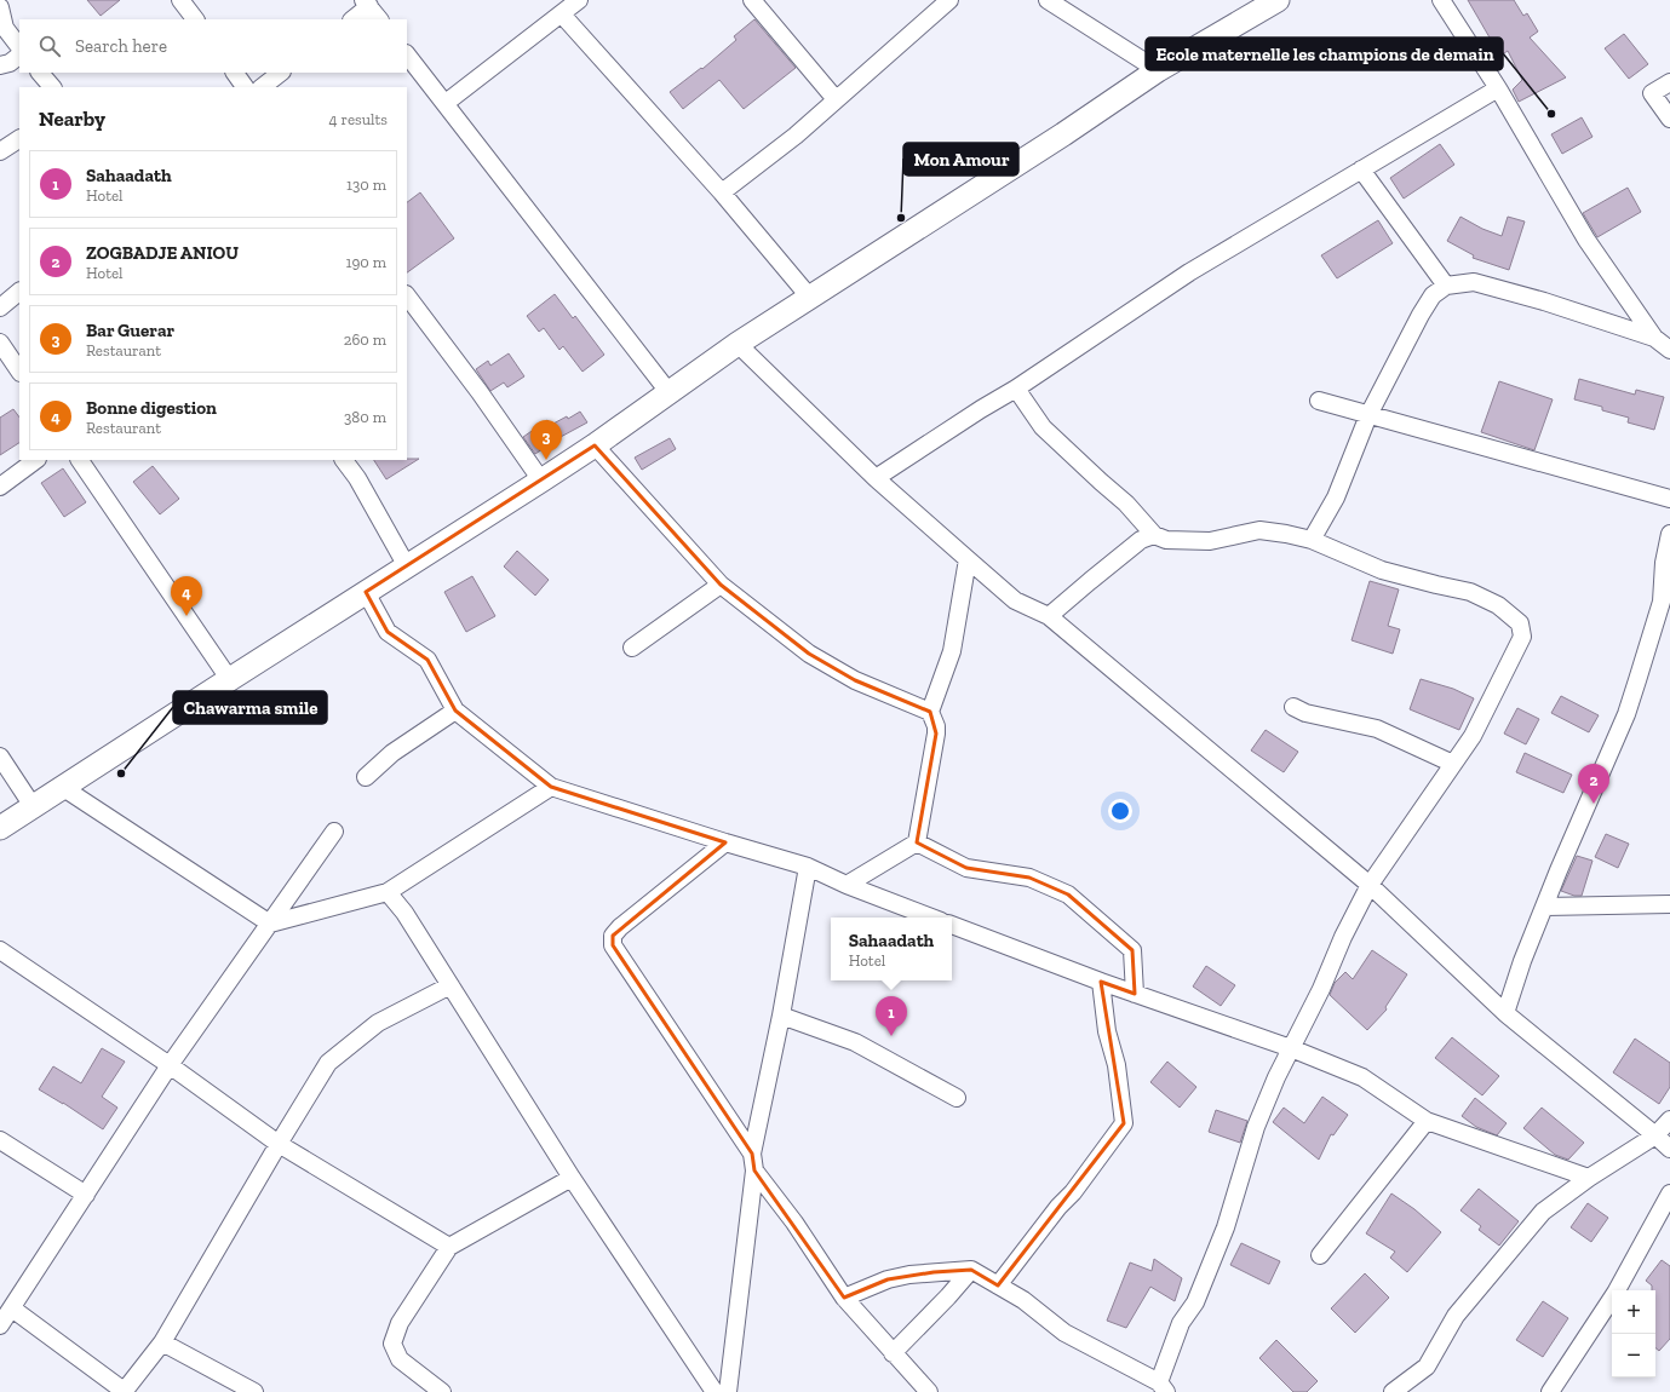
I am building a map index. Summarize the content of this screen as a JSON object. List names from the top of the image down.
{
  "places": ["Ecole maternelle les champions de demain", "Mon Amour", "Chawarma smile"],
  "page": {
    "search": "Search here",
    "heading": ["Nearby", "4 results"],
    "list": [
      {
        "mark": "1",
        "name": "Sahaadath",
        "note": "Hotel",
        "value": "130 m"
      },
      {
        "mark": "2",
        "name": "ZOGBADJE ANIOU",
        "note": "Hotel",
        "value": "190 m"
      },
      {
        "mark": "3",
        "name": "Bar Guerar",
        "note": "Restaurant",
        "value": "260 m"
      },
      {
        "mark": "4",
        "name": "Bonne digestion",
        "note": "Restaurant",
        "value": "380 m"
      }
    ],
    "pins": [
      "3",
      "4",
      "2",
      "1"
    ],
    "popup": ["Sahaadath", "Hotel"],
    "map_buttons": ["+", "−"]
  }
}
